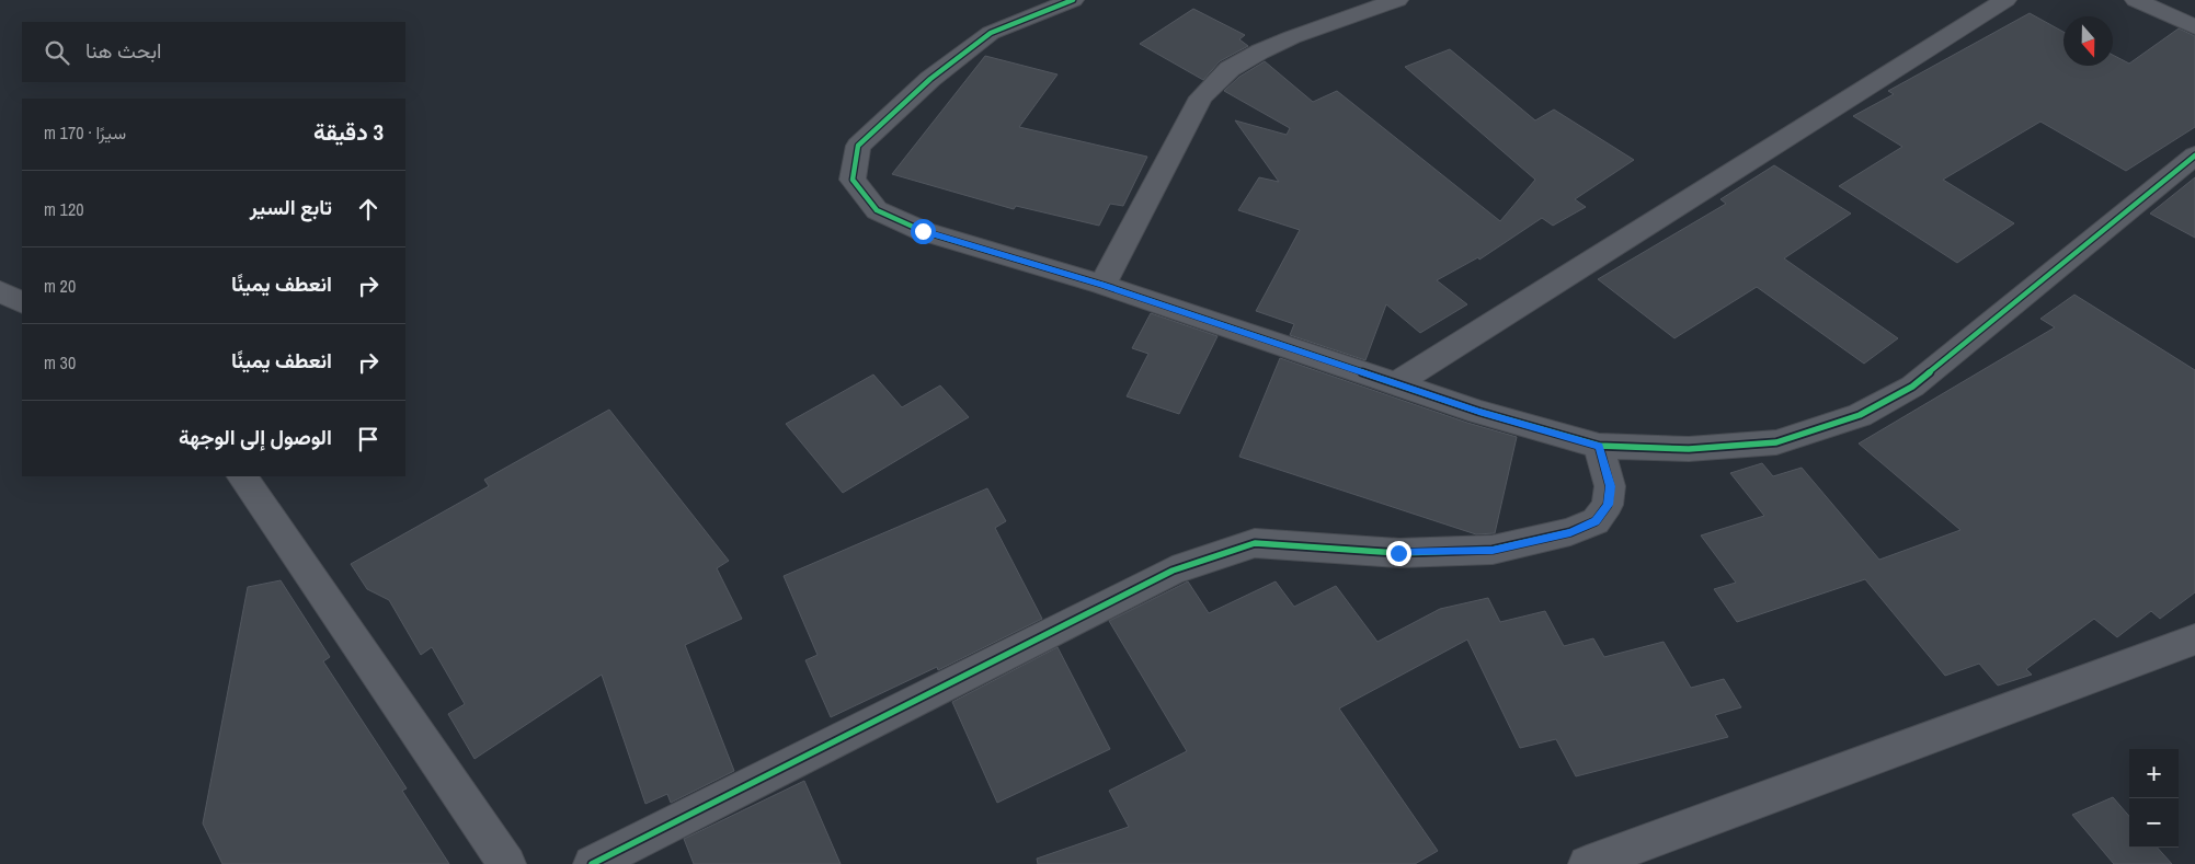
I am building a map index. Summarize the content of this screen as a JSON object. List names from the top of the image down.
{
  "north": "bottom",
  "page": {
    "search": "ابحث هنا",
    "heading": ["3 دقيقة", "سيرًا · 170 m"],
    "list": [
      ["تابع السير", "120 m"],
      ["انعطف يمينًا", "20 m"],
      ["انعطف يمينًا", "30 m"],
      "الوصول إلى الوجهة"
    ],
    "map_buttons": ["+", "−"]
  }
}
